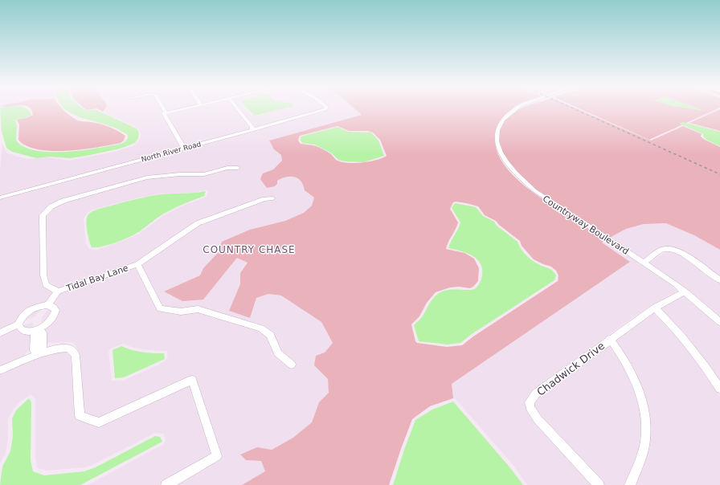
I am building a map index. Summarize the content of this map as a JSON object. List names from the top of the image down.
{
  "streets": {
    "street": [
      "North River Road",
      "Countryway Boulevard",
      "Tidal Bay Lane",
      "Chadwick Drive"
    ]
  },
  "crossings": [
    ["Countryway Boulevard", "Chadwick Drive"]
  ],
  "districts": ["COUNTRY CHASE"]
}
